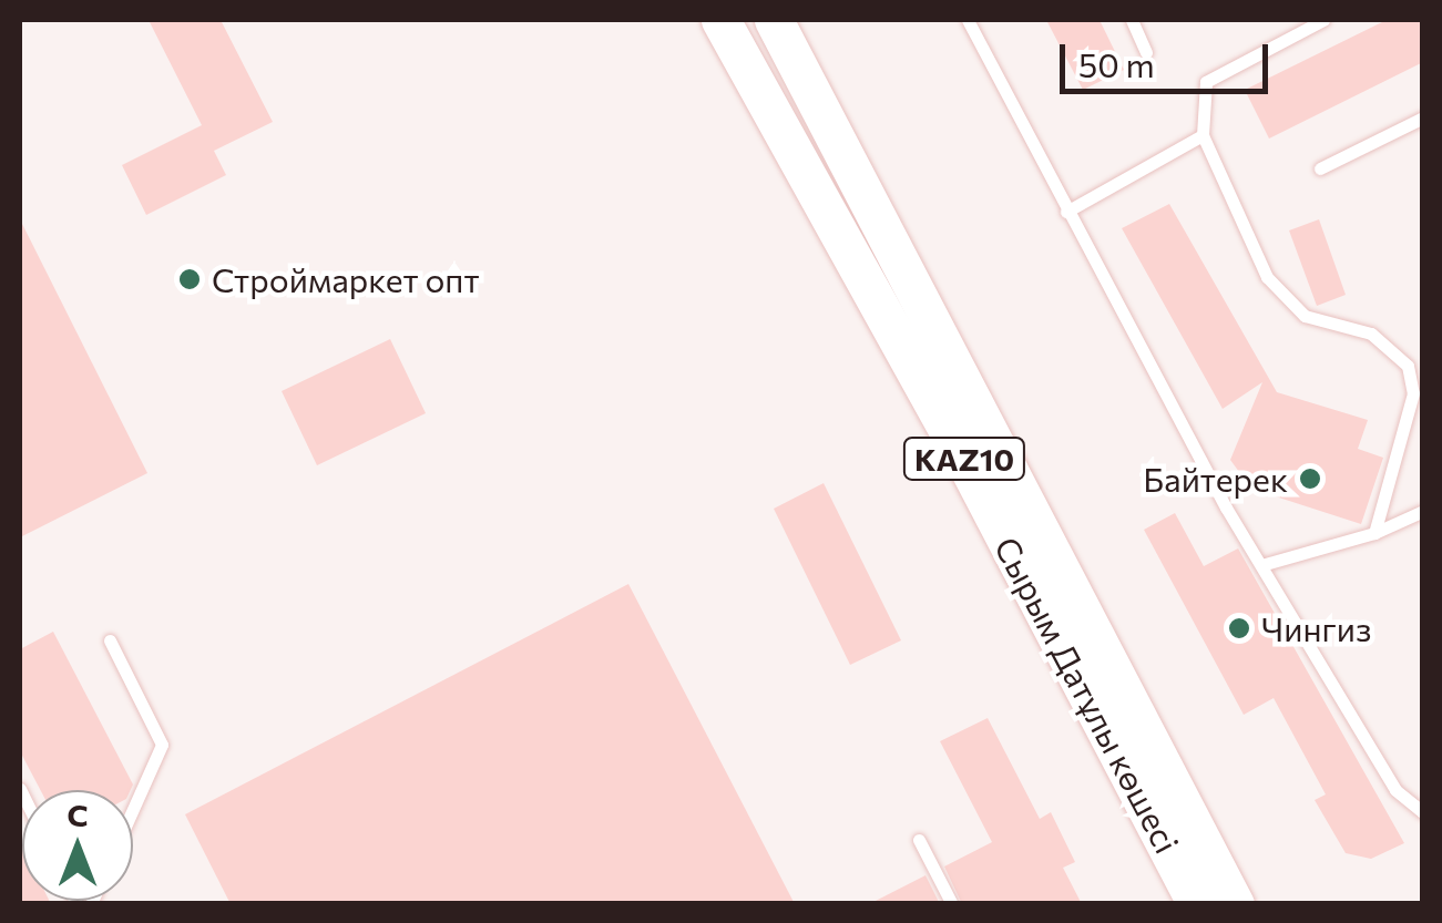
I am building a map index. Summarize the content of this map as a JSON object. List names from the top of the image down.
{
  "streets": {
    "highway": ["KAZ10", "Сырым Датұлы көшесі"]
  },
  "places": ["Строймаркет опт", "Байтерек", "Чингиз"],
  "scale_bar": "50 m",
  "north": "top"
}
